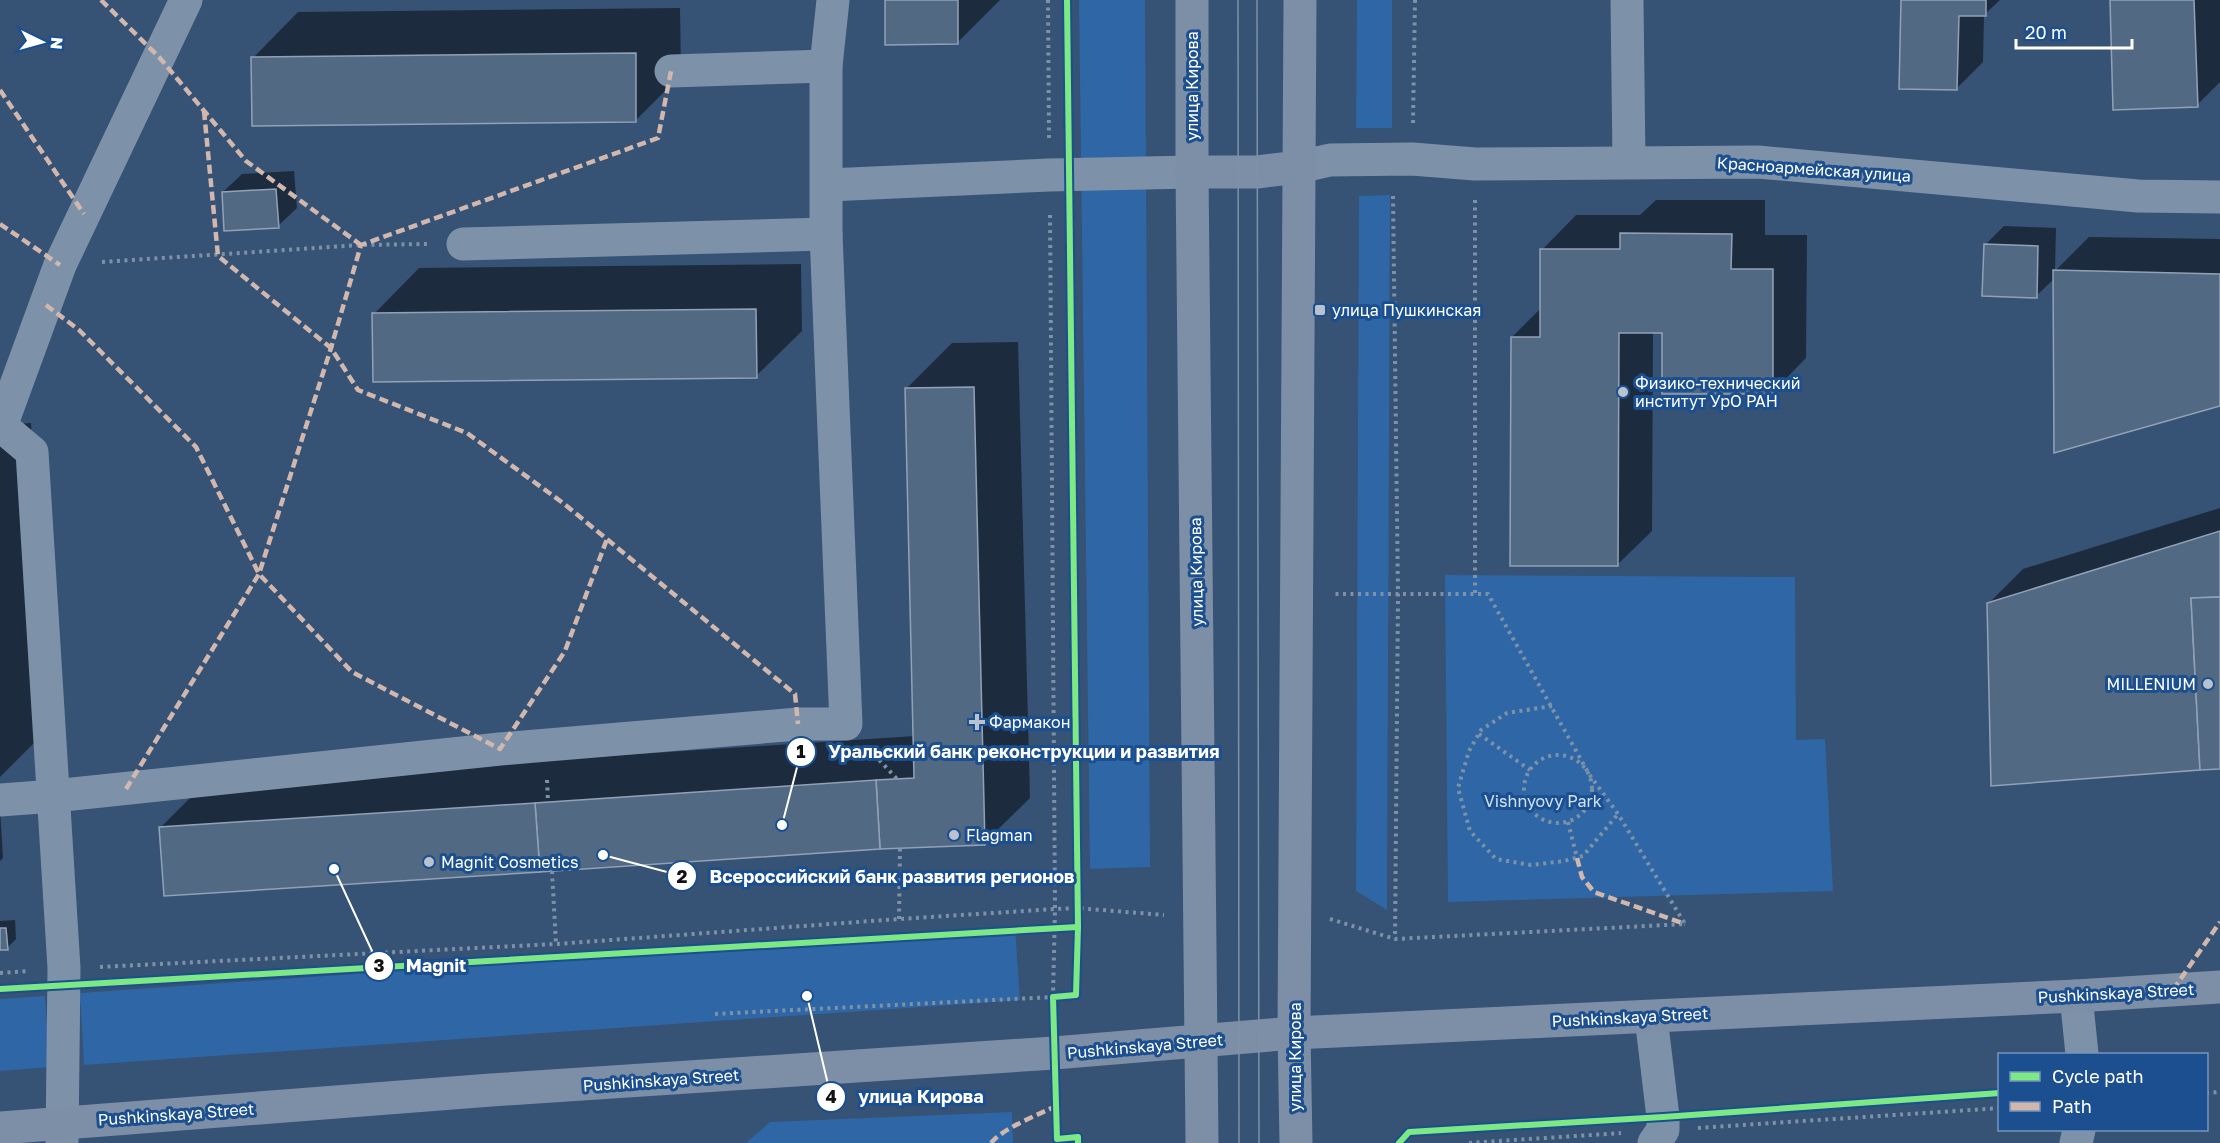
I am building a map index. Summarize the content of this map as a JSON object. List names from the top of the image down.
{
  "streets": {
    "main road": ["улица Кирова", "Pushkinskaya Street"],
    "street": ["Красноармейская улица"]
  },
  "crossings": [
    ["улица Кирова", "Красноармейская улица"],
    ["улица Кирова", "Pushkinskaya Street"]
  ],
  "parks": ["Vishnyovy Park"],
  "places": {
    "transit": ["улица Пушкинская"],
    "other": [
      "Физико-технический институт УрО РАН",
      "MILLENIUM",
      "Уральский банк реконструкции и развития",
      "Flagman",
      "Всероссийский банк развития регионов",
      "Magnit Cosmetics",
      "Magnit",
      "улица Кирова"
    ],
    "health": ["Фармакон"]
  },
  "legend": ["Cycle path", "Path"],
  "scale_bar": "20 m",
  "north": "right"
}
